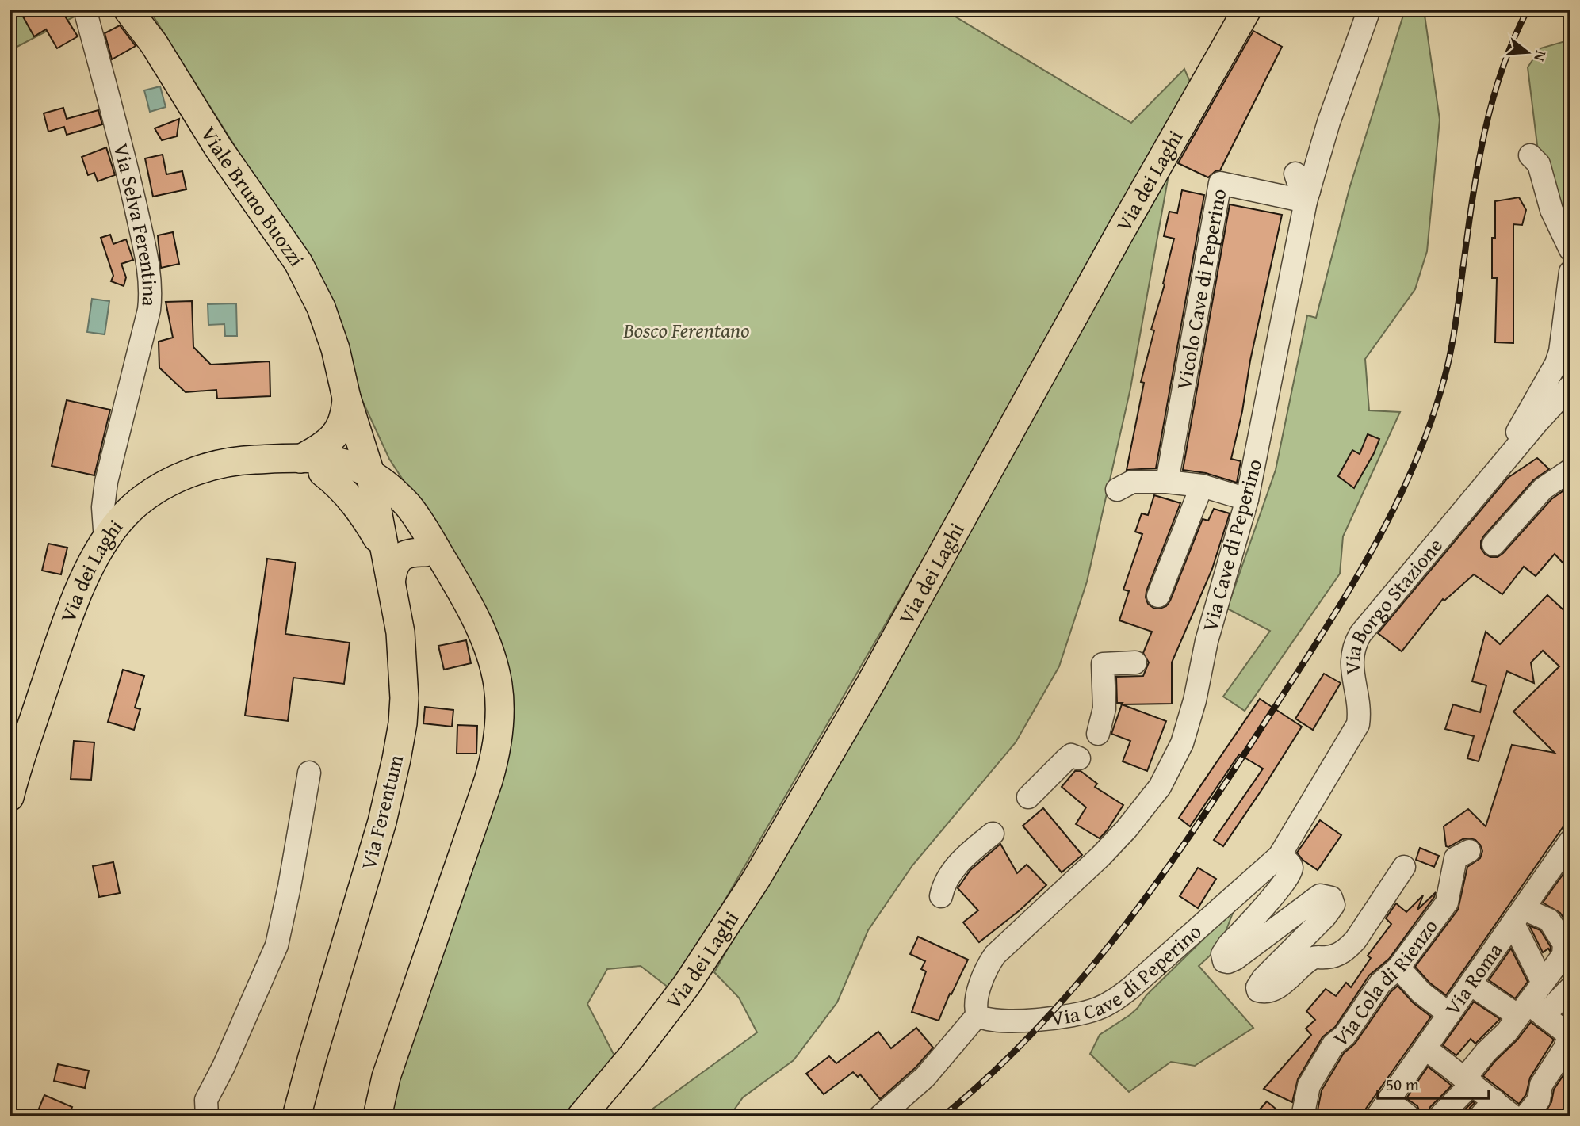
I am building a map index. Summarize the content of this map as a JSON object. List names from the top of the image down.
{
  "streets": {
    "main road": ["Via dei Laghi", "Viale Bruno Buozzi", "Via Ferentum"],
    "street": [
      "Via Selva Ferentina",
      "Vicolo Cave di Peperino",
      "Via Cave di Peperino",
      "Via Borgo Stazione",
      "Via Roma",
      "Via Cola di Rienzo"
    ]
  },
  "crossings": [
    ["Via dei Laghi", "Via Selva Ferentina"],
    ["Via dei Laghi", "Via Ferentum"],
    ["Viale Bruno Buozzi", "Via Ferentum"],
    ["Vicolo Cave di Peperino", "Via Cave di Peperino"],
    ["Via Cave di Peperino", "Via Borgo Stazione"]
  ],
  "parks": ["Bosco Ferentano"],
  "scale_bar": "50 m",
  "north": "right"
}
